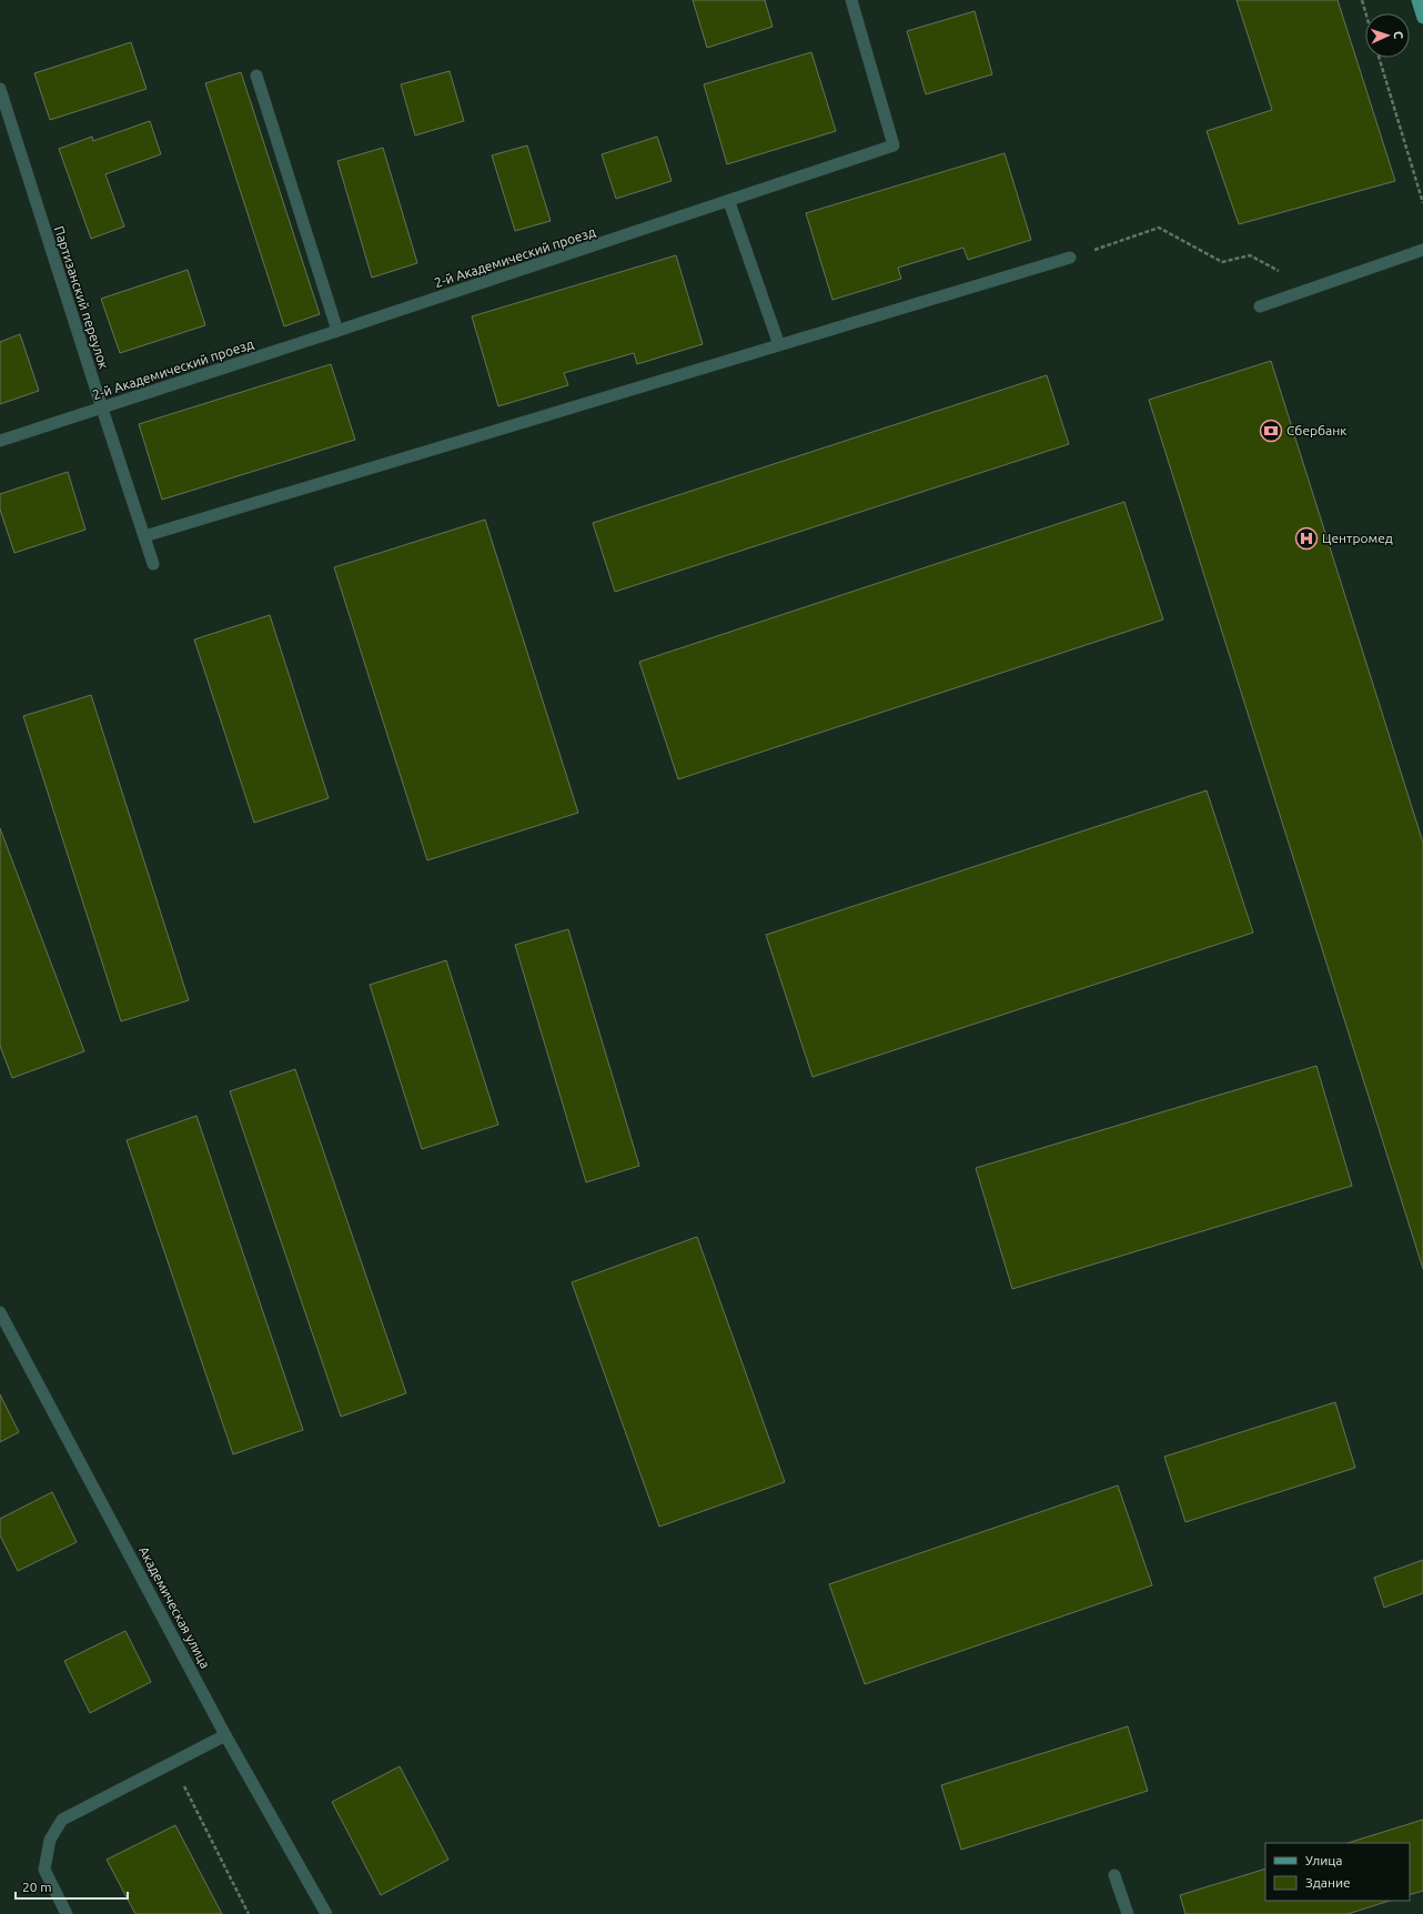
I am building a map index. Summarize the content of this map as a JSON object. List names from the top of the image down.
{
  "streets": {
    "street": ["2-й Академический проезд", "Партизанский переулок", "Академическая улица"]
  },
  "crossings": [
    ["2-й Академический проезд", "Партизанский переулок"]
  ],
  "places": {
    "bank": ["Сбербанк"],
    "hospital": ["Центромед"]
  },
  "legend": ["Улица", "Здание"],
  "scale_bar": "20 m",
  "north": "right"
}
